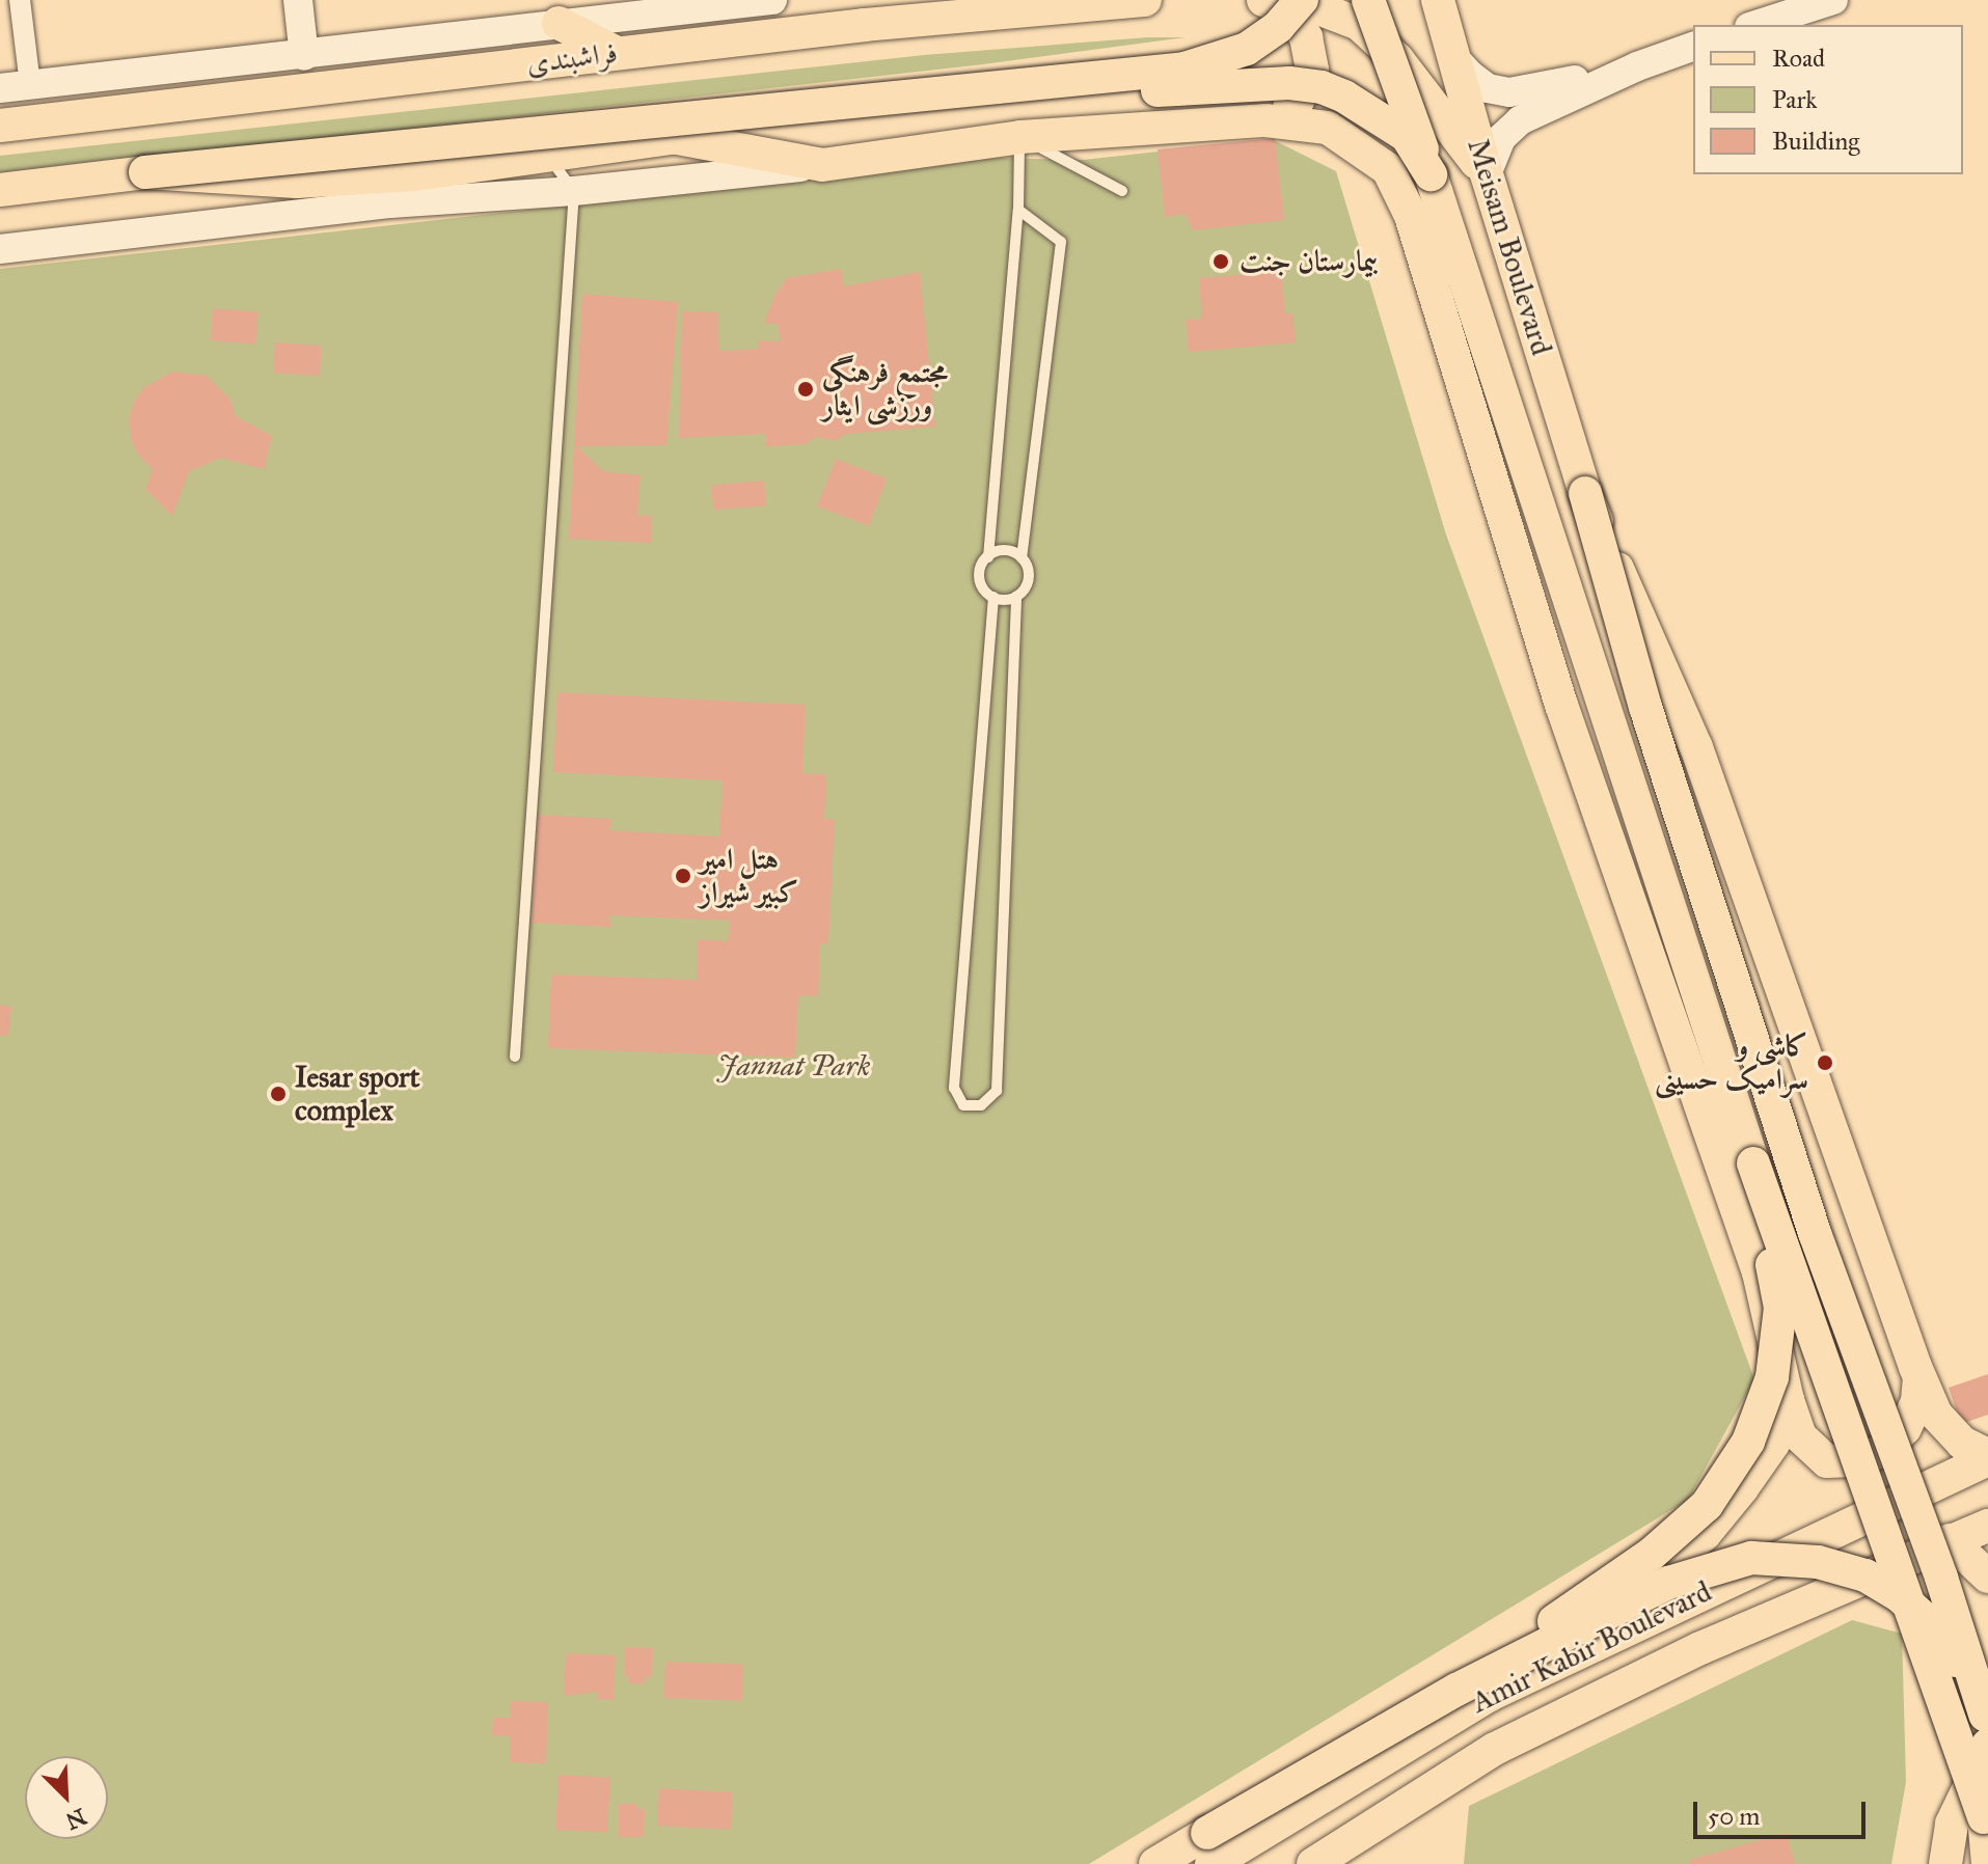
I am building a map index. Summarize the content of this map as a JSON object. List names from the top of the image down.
{
  "streets": {
    "main road": ["فراشبندی", "Meisam Boulevard", "Amir Kabir Boulevard"]
  },
  "parks": ["Jannat Park"],
  "places": [
    "بیمارستان جنت",
    "مجتمع فرهنگی ورزشی ایثار",
    "هتل امیر کبیر شیراز",
    "کاشی و سرامیک حسینی",
    "Iesar sport complex"
  ],
  "legend": ["Road", "Park", "Building"],
  "scale_bar": "50 m",
  "north": "bottom right"
}
